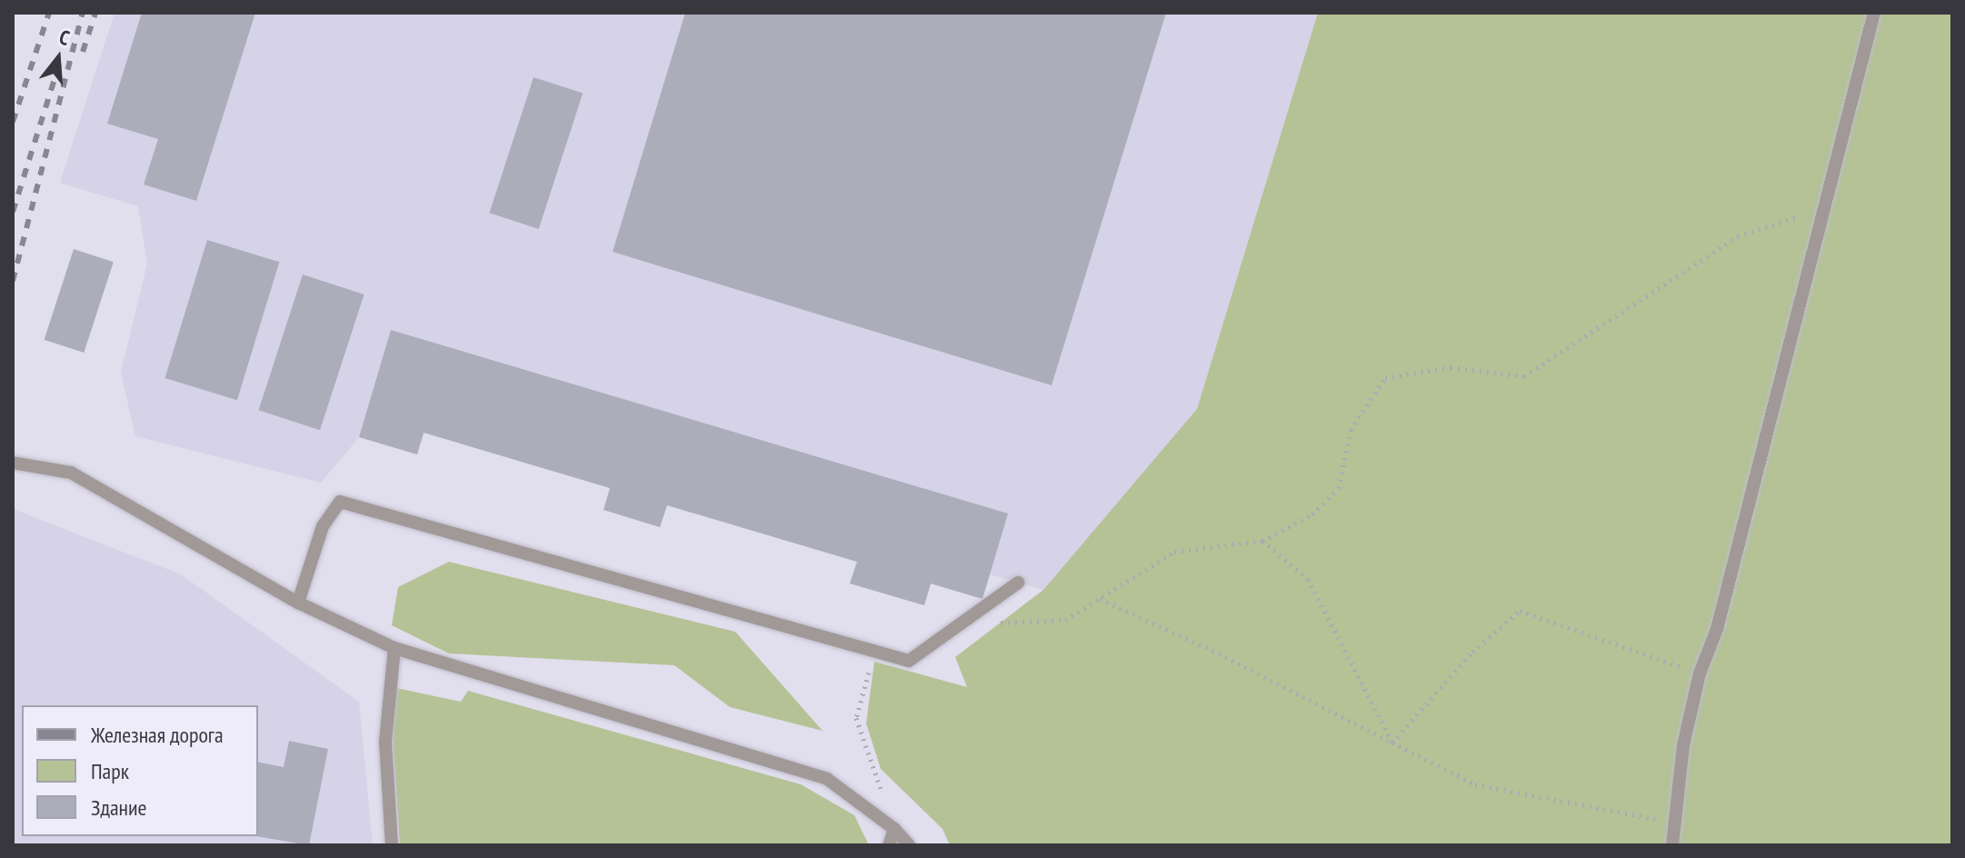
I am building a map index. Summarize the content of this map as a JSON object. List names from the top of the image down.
{
  "legend": ["Железная дорога", "Парк", "Здание"],
  "north": "top"
}
